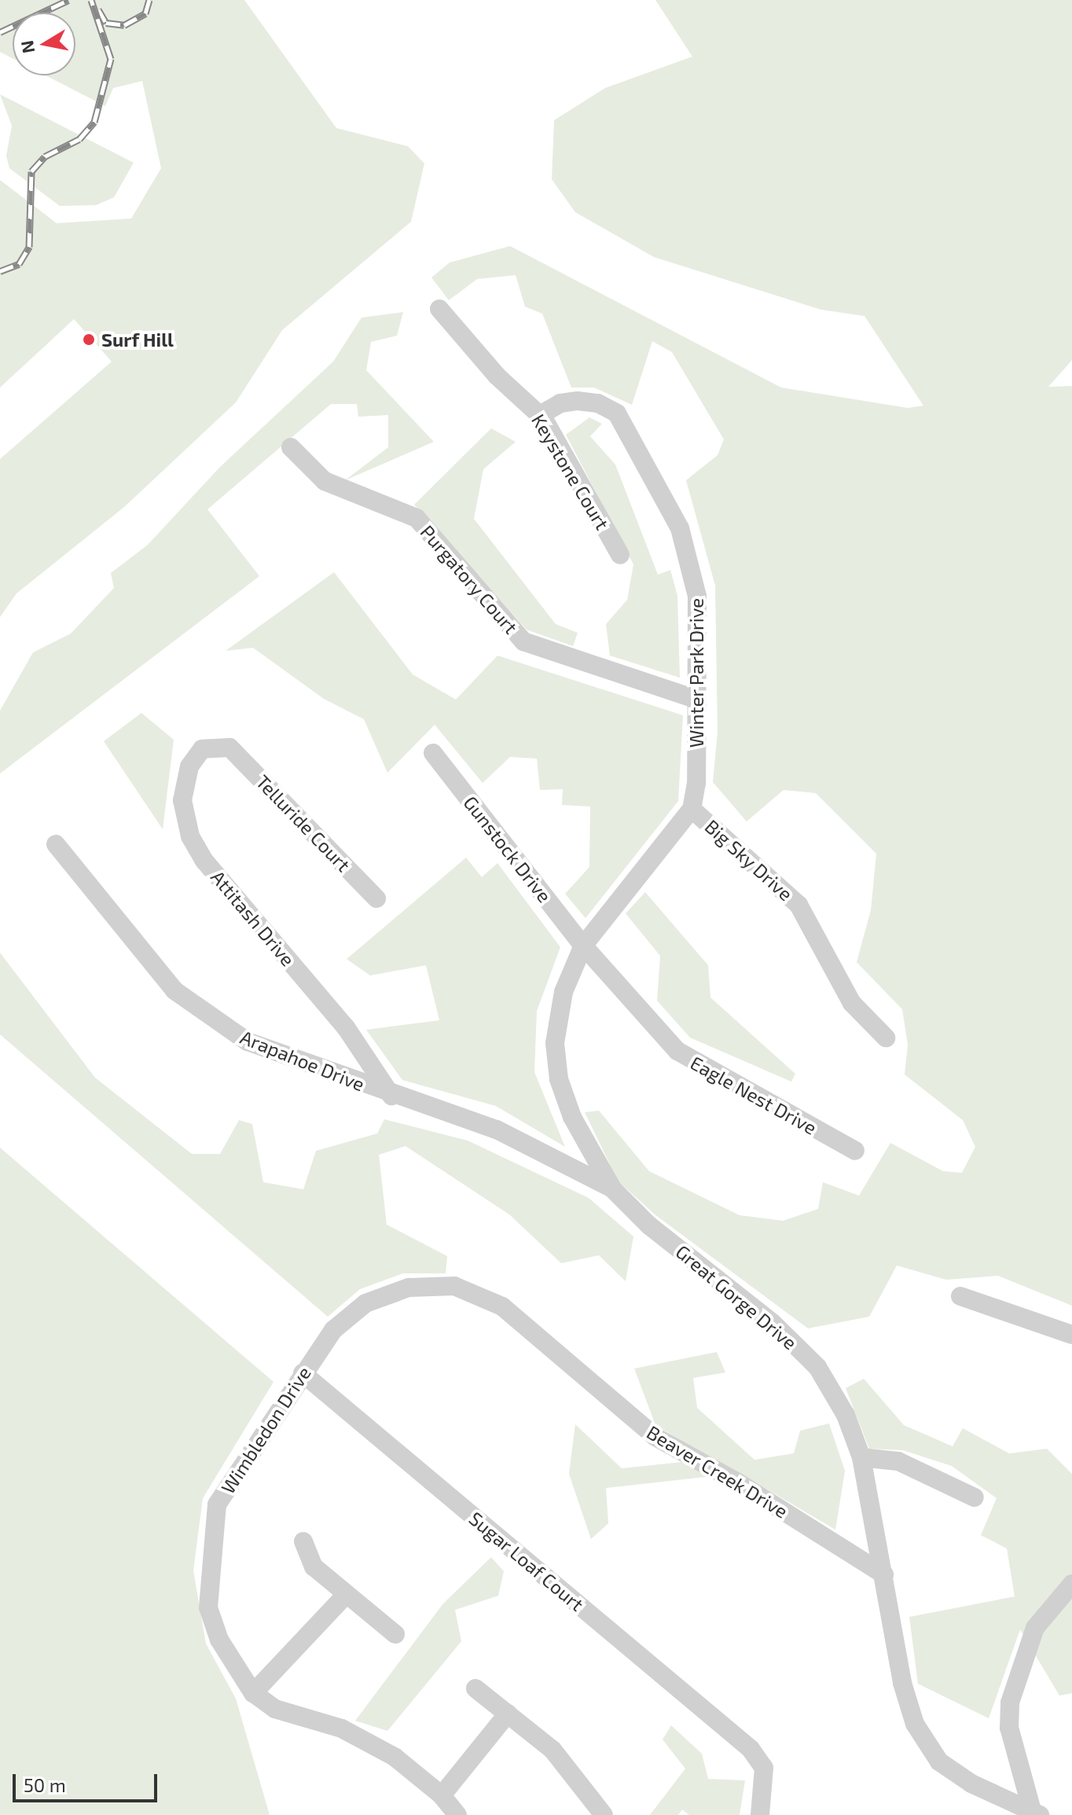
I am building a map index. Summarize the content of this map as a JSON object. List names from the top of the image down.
{
  "streets": {
    "street": [
      "Keystone Court",
      "Purgatory Court",
      "Winter Park Drive",
      "Telluride Court",
      "Gunstock Drive",
      "Big Sky Drive",
      "Attitash Drive",
      "Arapahoe Drive",
      "Eagle Nest Drive",
      "Great Gorge Drive",
      "Wimbledon Drive",
      "Beaver Creek Drive",
      "Sugar Loaf Court"
    ]
  },
  "crossings": [
    ["Keystone Court", "Winter Park Drive"],
    ["Purgatory Court", "Winter Park Drive"],
    ["Winter Park Drive", "Big Sky Drive"],
    ["Telluride Court", "Attitash Drive"],
    ["Gunstock Drive", "Eagle Nest Drive"],
    ["Gunstock Drive", "Great Gorge Drive"],
    ["Attitash Drive", "Arapahoe Drive"],
    ["Arapahoe Drive", "Great Gorge Drive"],
    ["Eagle Nest Drive", "Great Gorge Drive"],
    ["Great Gorge Drive", "Beaver Creek Drive"],
    ["Wimbledon Drive", "Beaver Creek Drive"],
    ["Wimbledon Drive", "Sugar Loaf Court"]
  ],
  "places": ["Surf Hill"],
  "scale_bar": "50 m",
  "north": "left"
}
